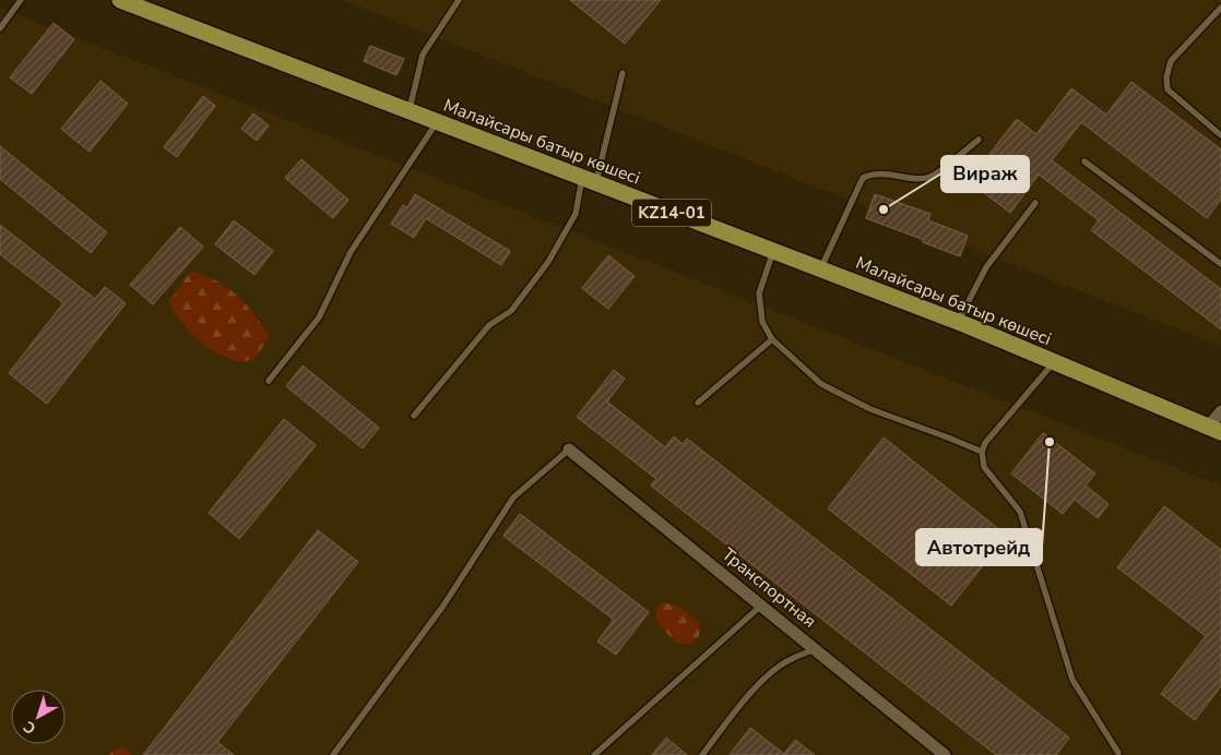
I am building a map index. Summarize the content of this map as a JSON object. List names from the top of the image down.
{
  "streets": {
    "highway": ["Малайсары батыр көшесі", "KZ14-01"],
    "street": ["Транспортная"]
  },
  "places": ["Вираж", "Автотрейд"],
  "north": "bottom left"
}
